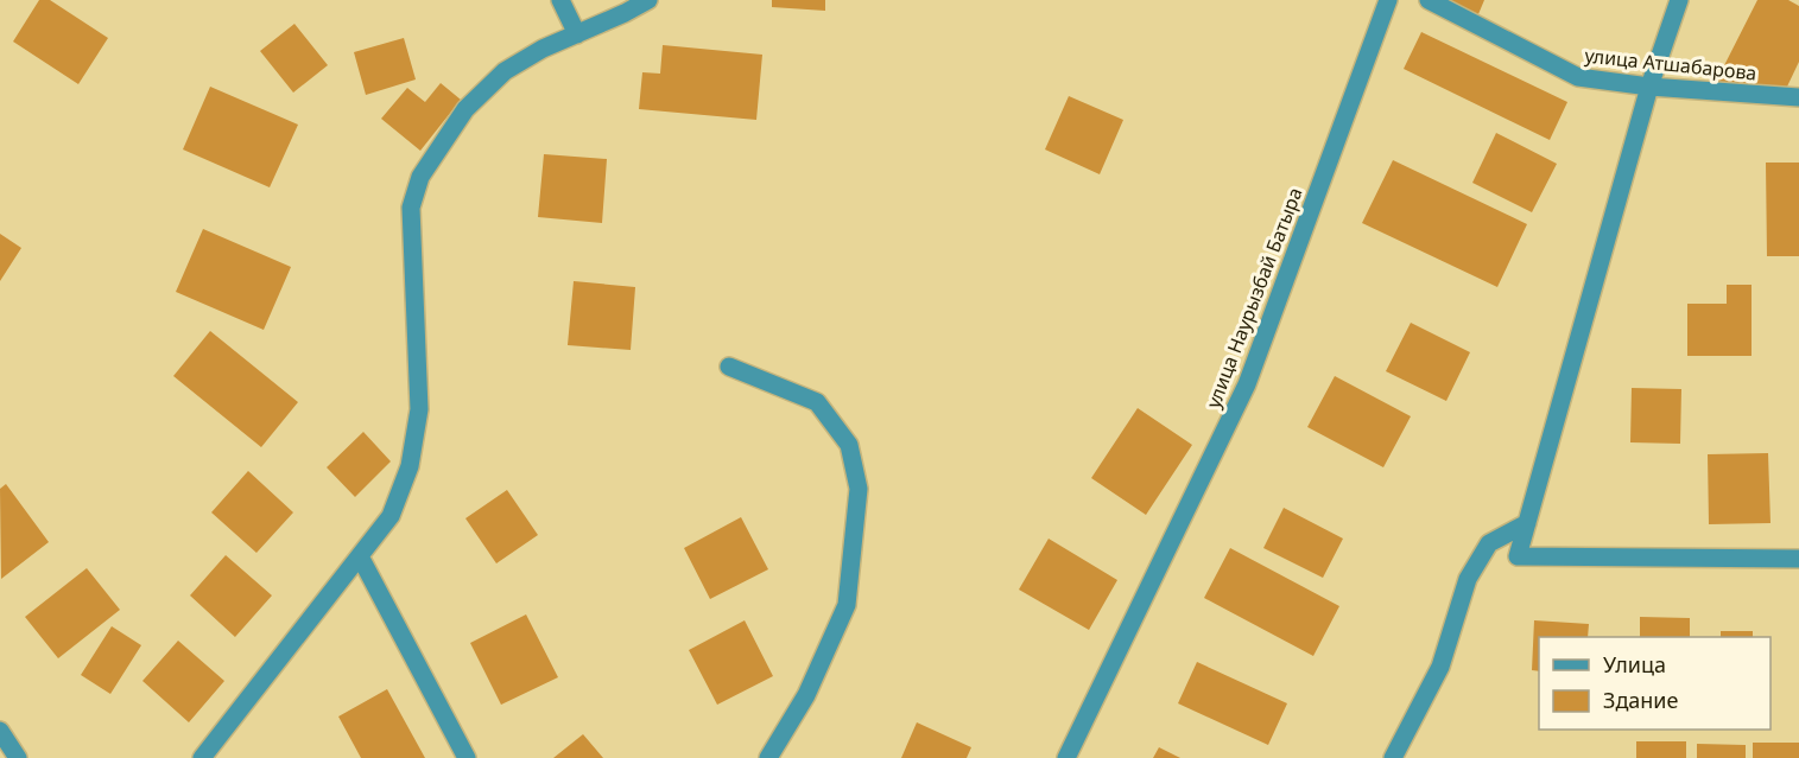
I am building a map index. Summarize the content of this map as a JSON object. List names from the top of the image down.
{
  "streets": {
    "street": ["улица Атшабарова", "улица Наурызбай Батыра"]
  },
  "legend": ["Улица", "Здание"]
}
